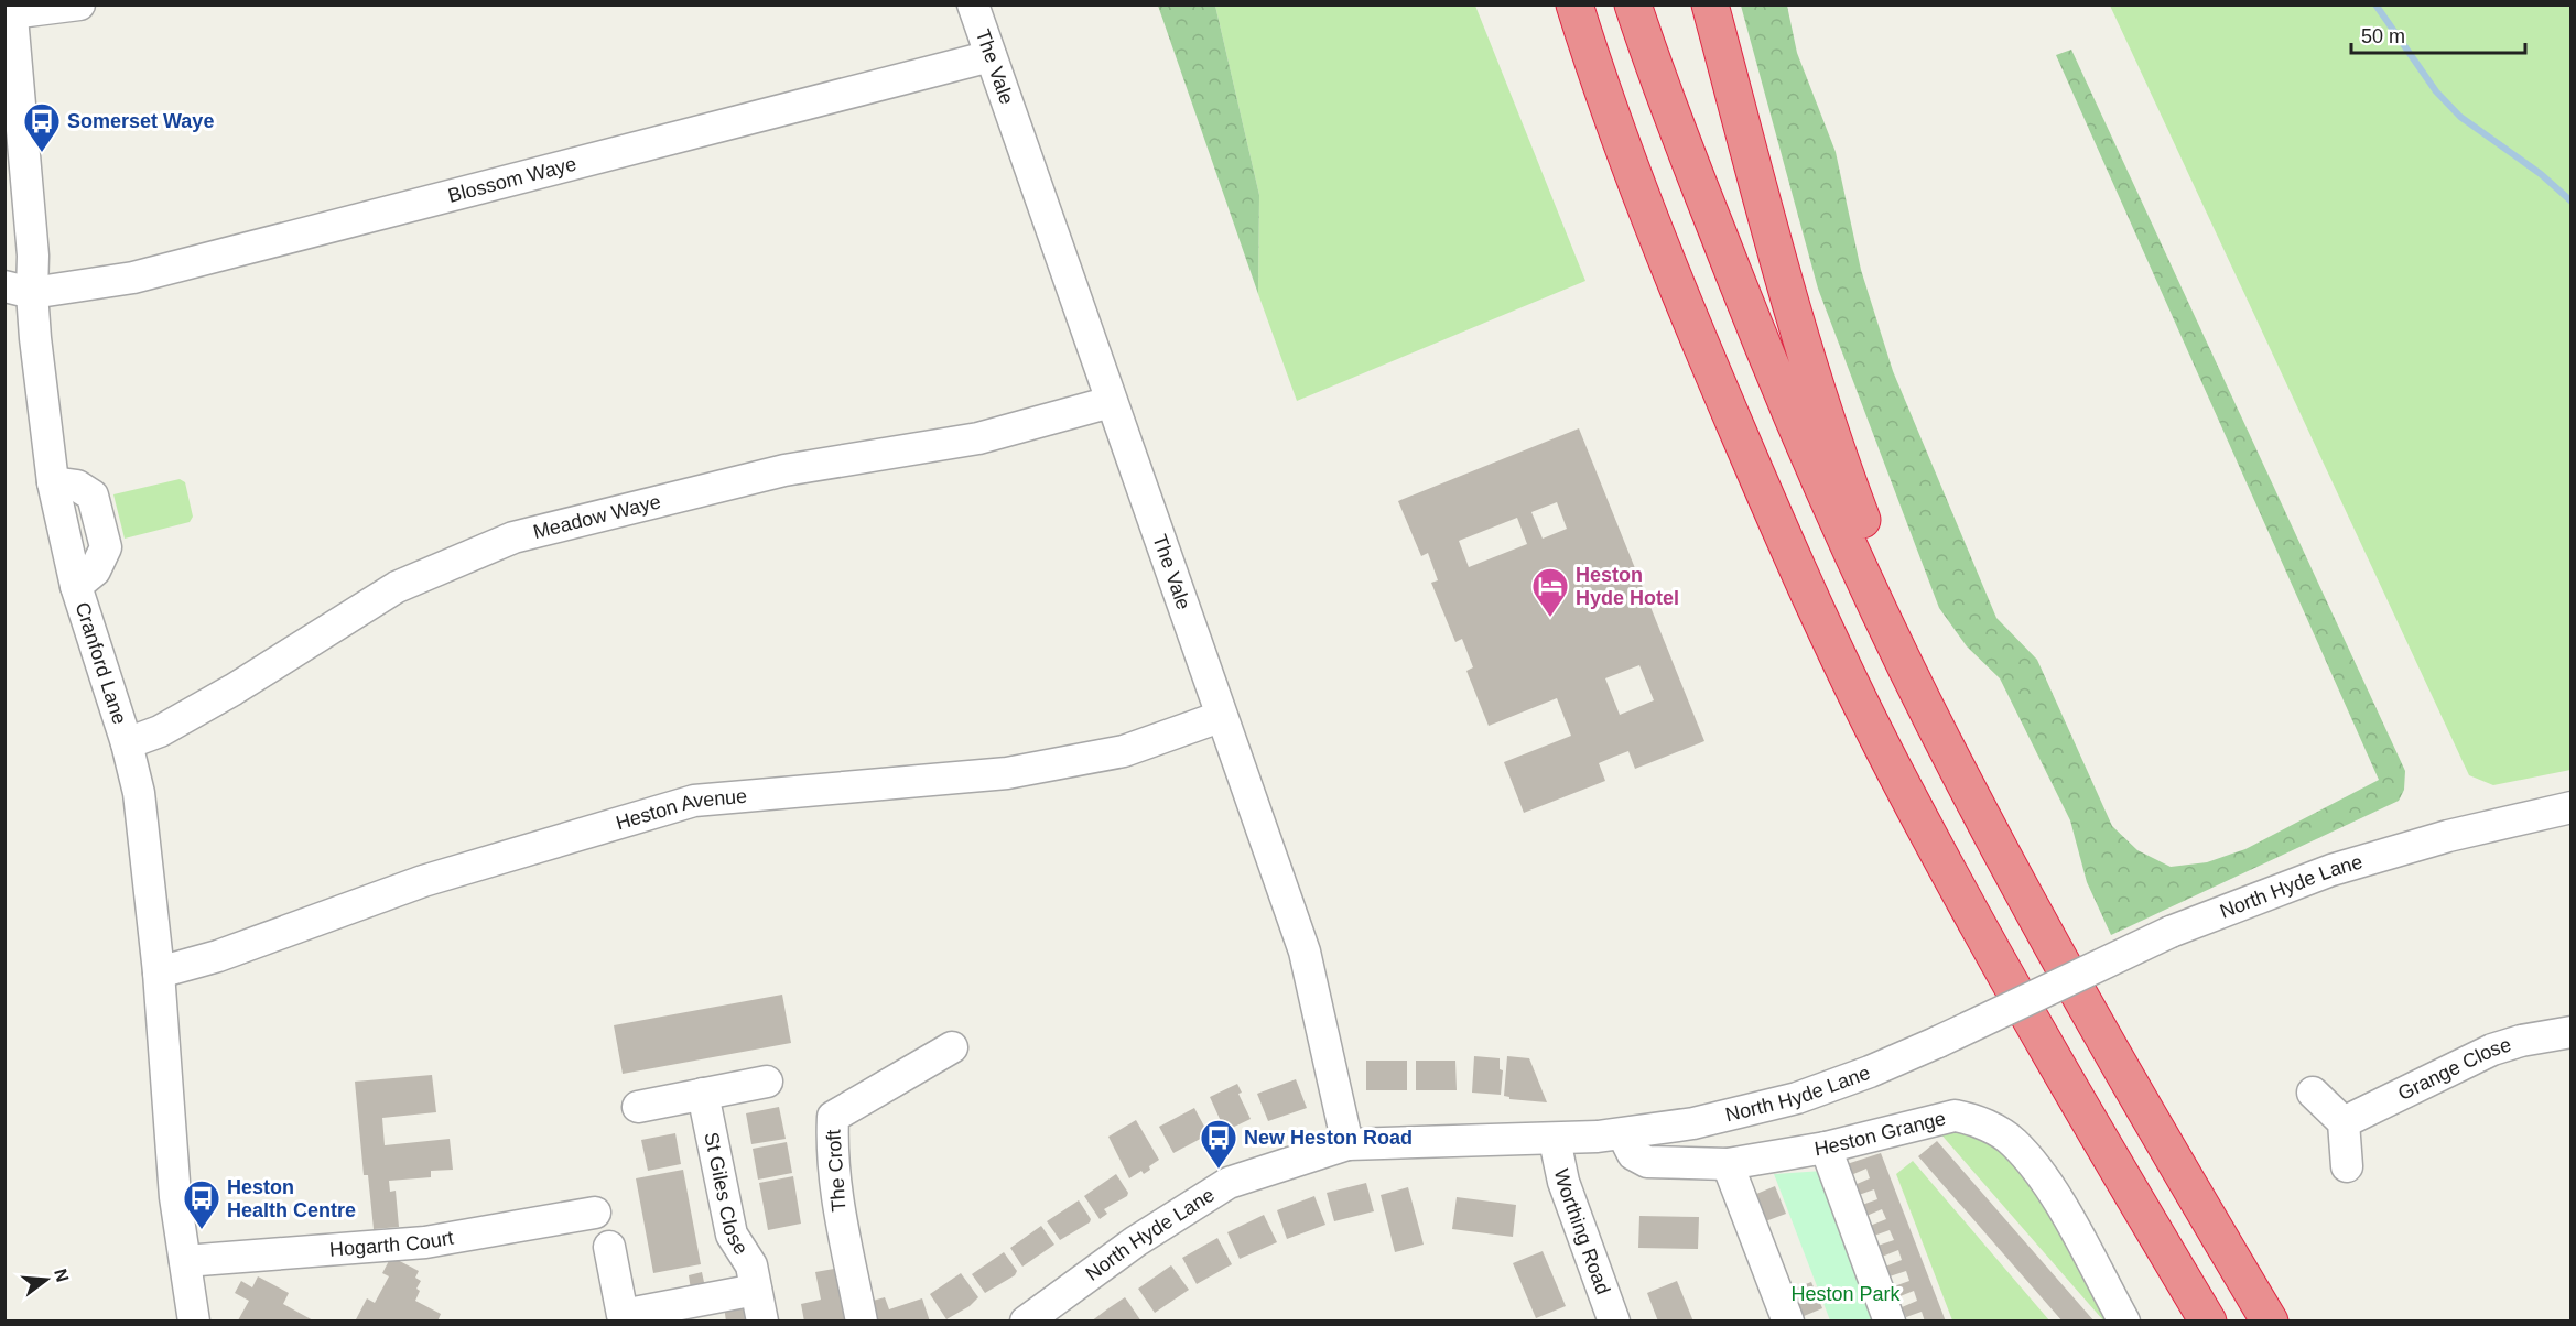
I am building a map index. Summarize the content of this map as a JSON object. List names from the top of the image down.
{
  "streets": {
    "street": [
      "The Vale",
      "Blossom Waye",
      "Meadow Waye",
      "Cranford Lane",
      "Heston Avenue",
      "North Hyde Lane",
      "Grange Close",
      "Heston Grange",
      "The Croft",
      "St Giles Close",
      "Worthing Road",
      "Hogarth Court"
    ]
  },
  "crossings": [
    ["The Vale", "Blossom Waye"],
    ["The Vale", "Meadow Waye"],
    ["The Vale", "Heston Avenue"],
    ["The Vale", "North Hyde Lane"],
    ["Blossom Waye", "Cranford Lane"],
    ["Meadow Waye", "Cranford Lane"],
    ["Cranford Lane", "Heston Avenue"],
    ["Cranford Lane", "Hogarth Court"],
    ["North Hyde Lane", "Heston Grange"],
    ["North Hyde Lane", "Worthing Road"]
  ],
  "parks": ["Heston Park"],
  "places": {
    "bus stop": ["Somerset Waye", "New Heston Road", "Heston Health Centre"],
    "hotel": ["Heston Hyde Hotel"]
  },
  "scale_bar": "50 m",
  "north": "right"
}
